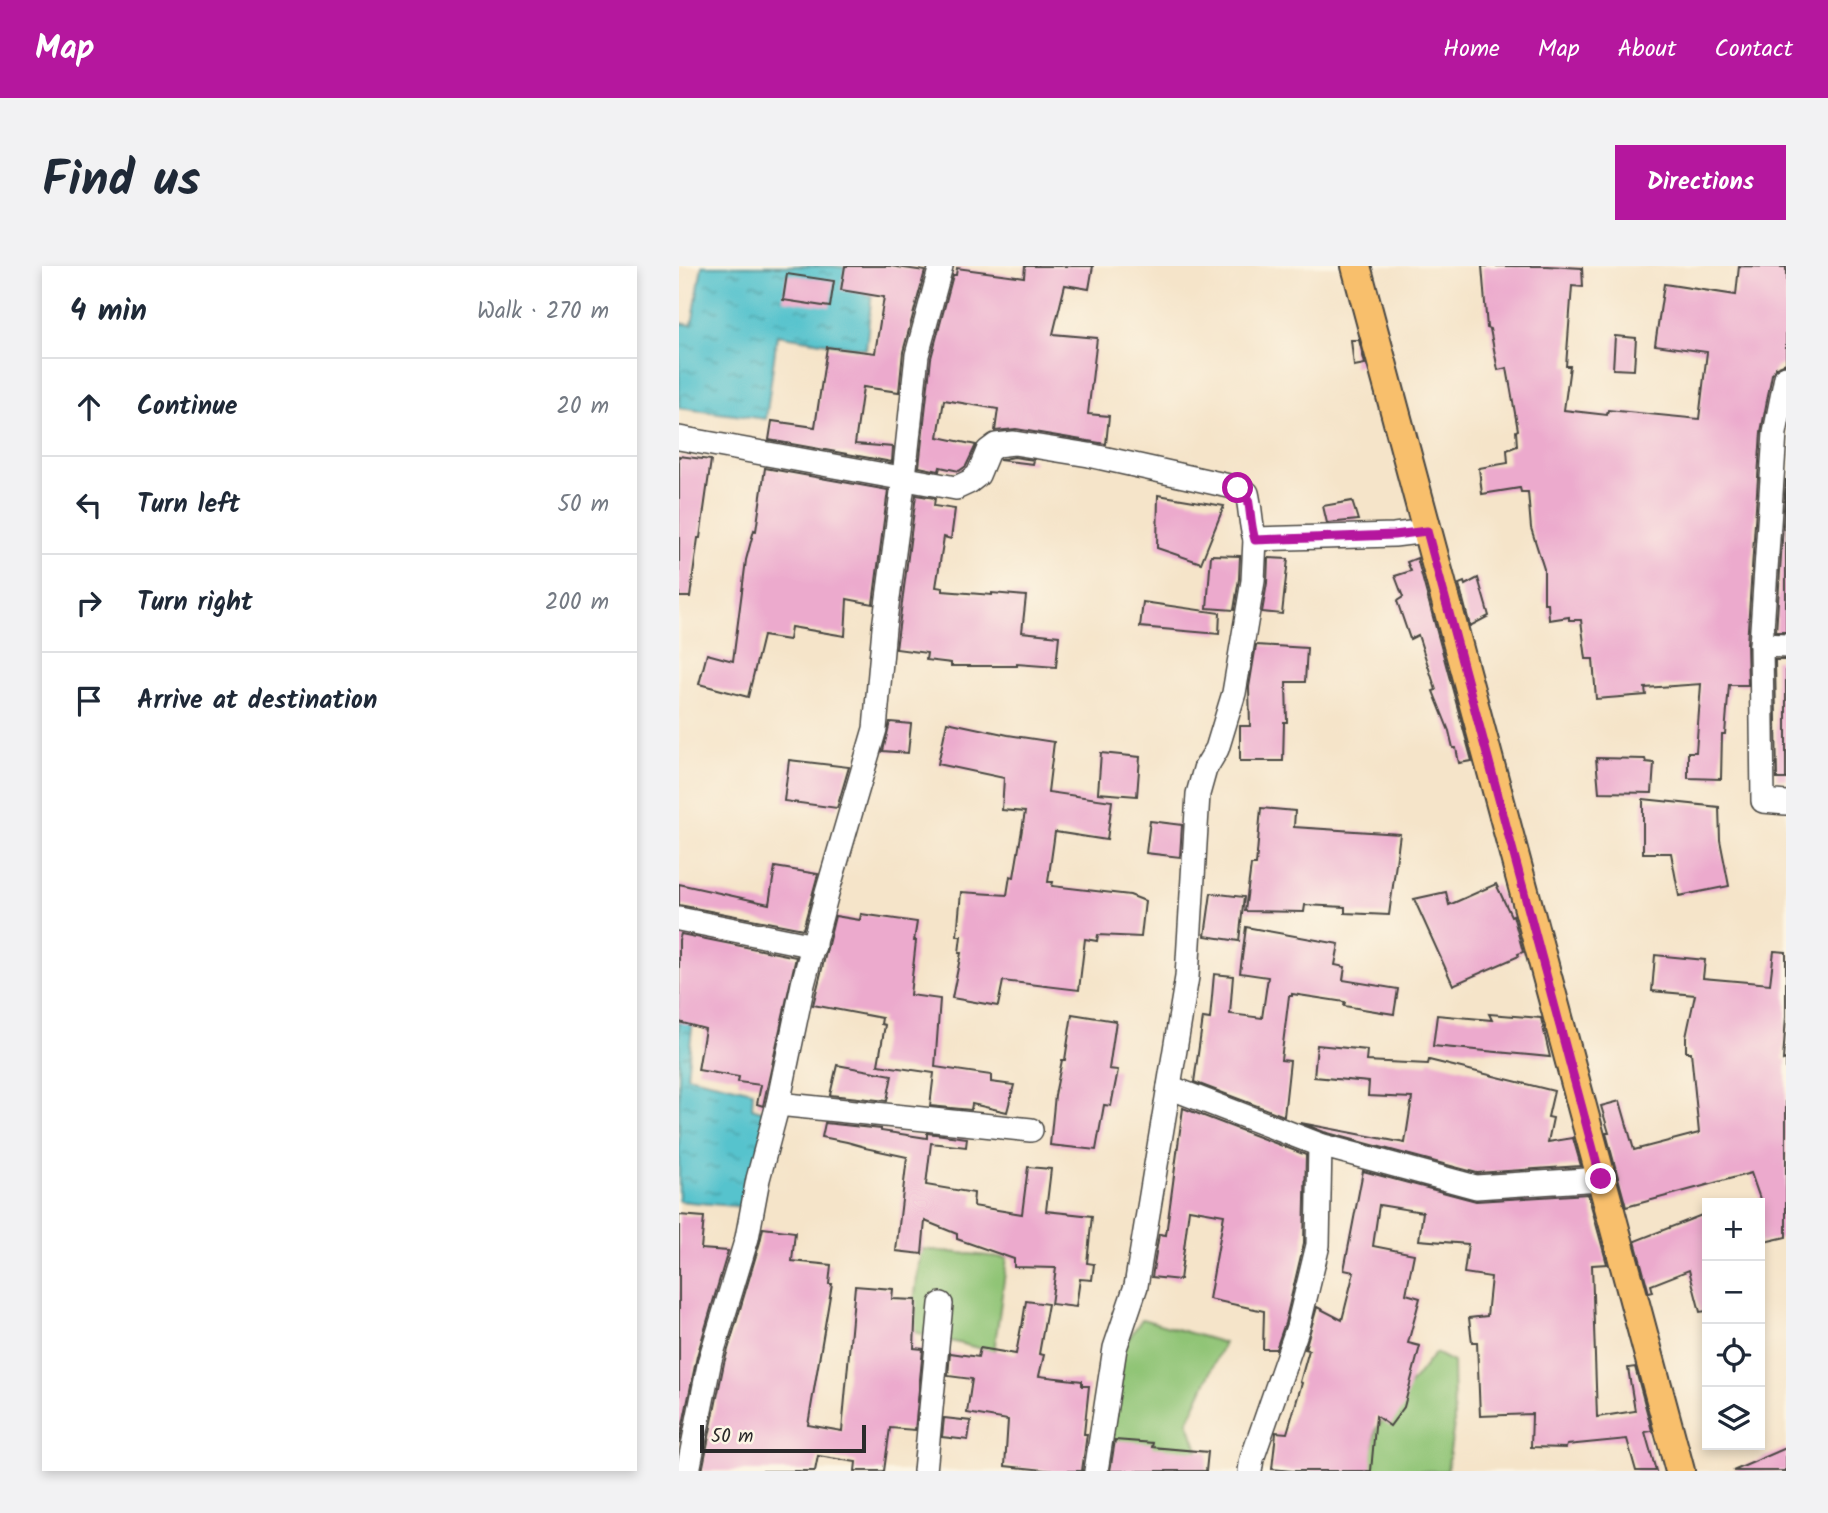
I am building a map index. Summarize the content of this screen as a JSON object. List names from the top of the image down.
{
  "scale_bar": "50 m",
  "page": {
    "header": "Map",
    "nav": [
      "Home",
      "Map",
      "About",
      "Contact"
    ],
    "title": "Find us",
    "buttons": "Directions",
    "heading": ["4 min", "Walk · 270 m"],
    "list": [
      ["Continue", "20 m"],
      ["Turn left", "50 m"],
      ["Turn right", "200 m"],
      "Arrive at destination"
    ],
    "map_buttons": ["+", "−"],
    "scale": "50 m"
  }
}
